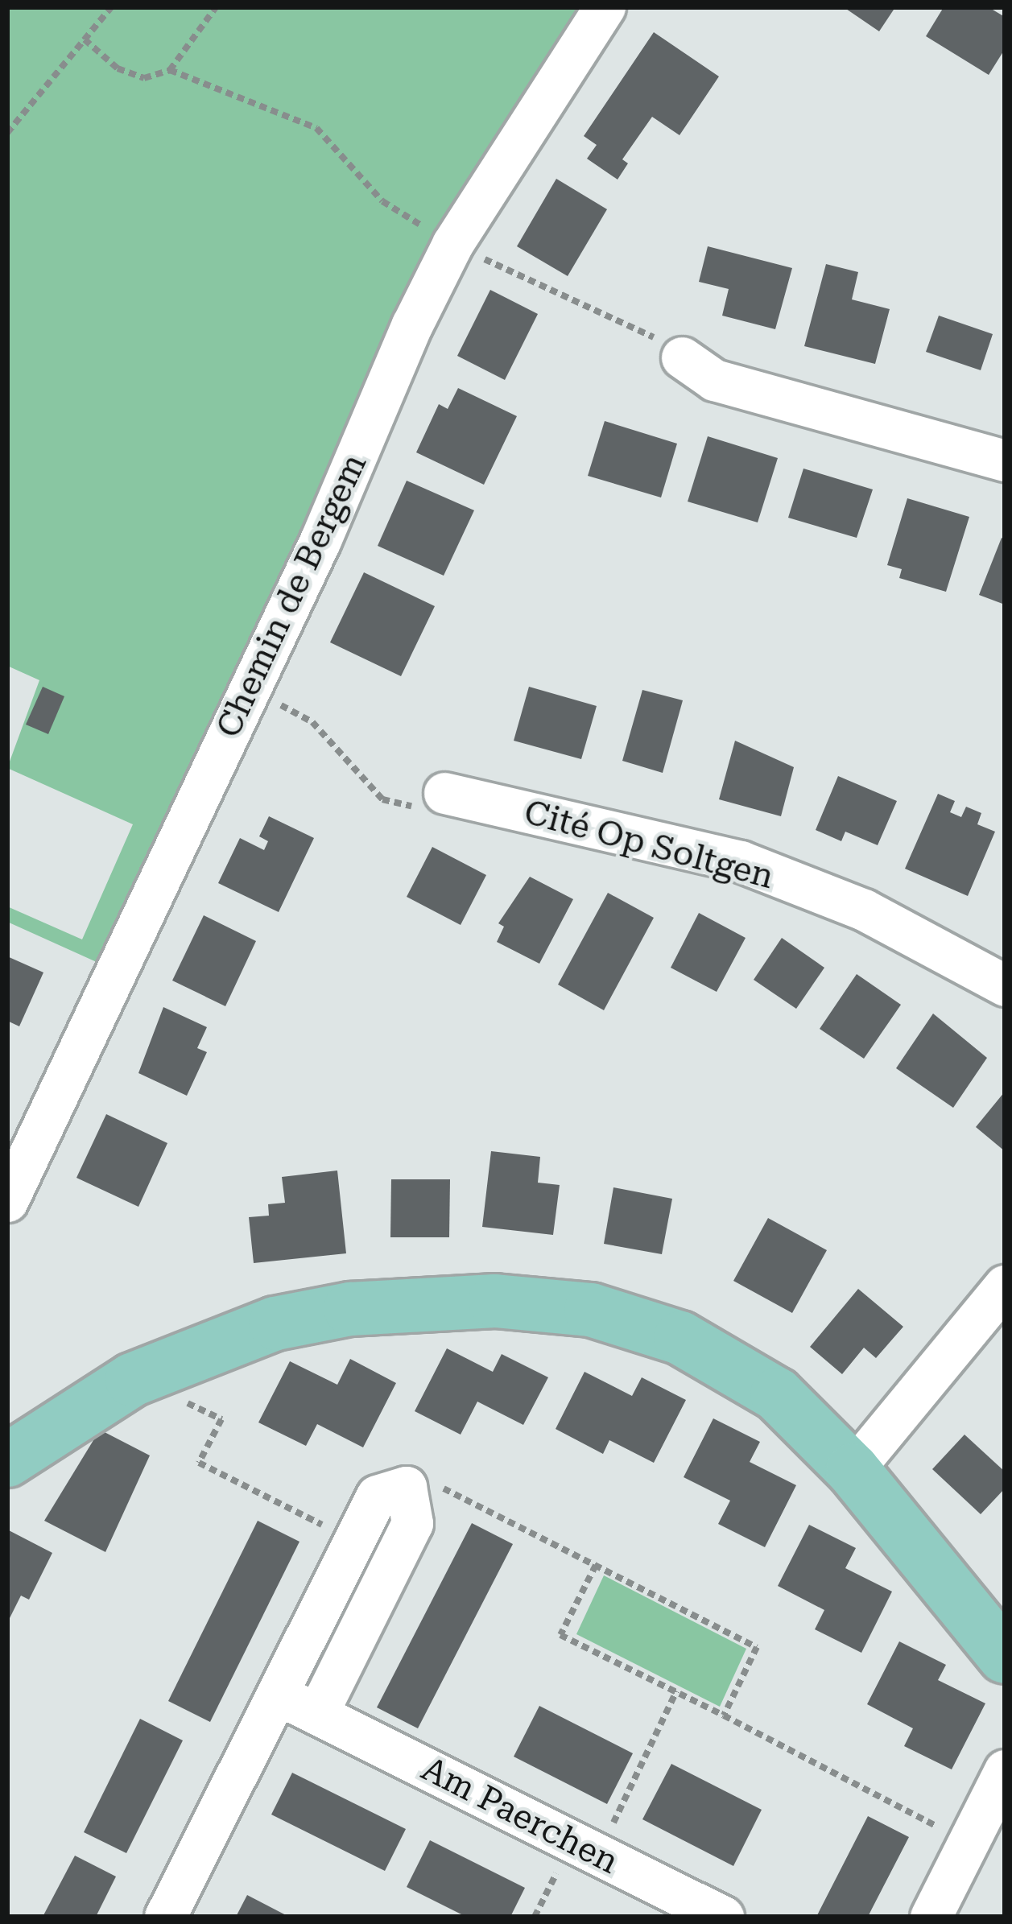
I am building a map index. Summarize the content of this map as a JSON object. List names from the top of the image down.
{
  "streets": {
    "street": ["Chemin de Bergem", "Cité Op Soltgen", "Am Paerchen"]
  }
}
